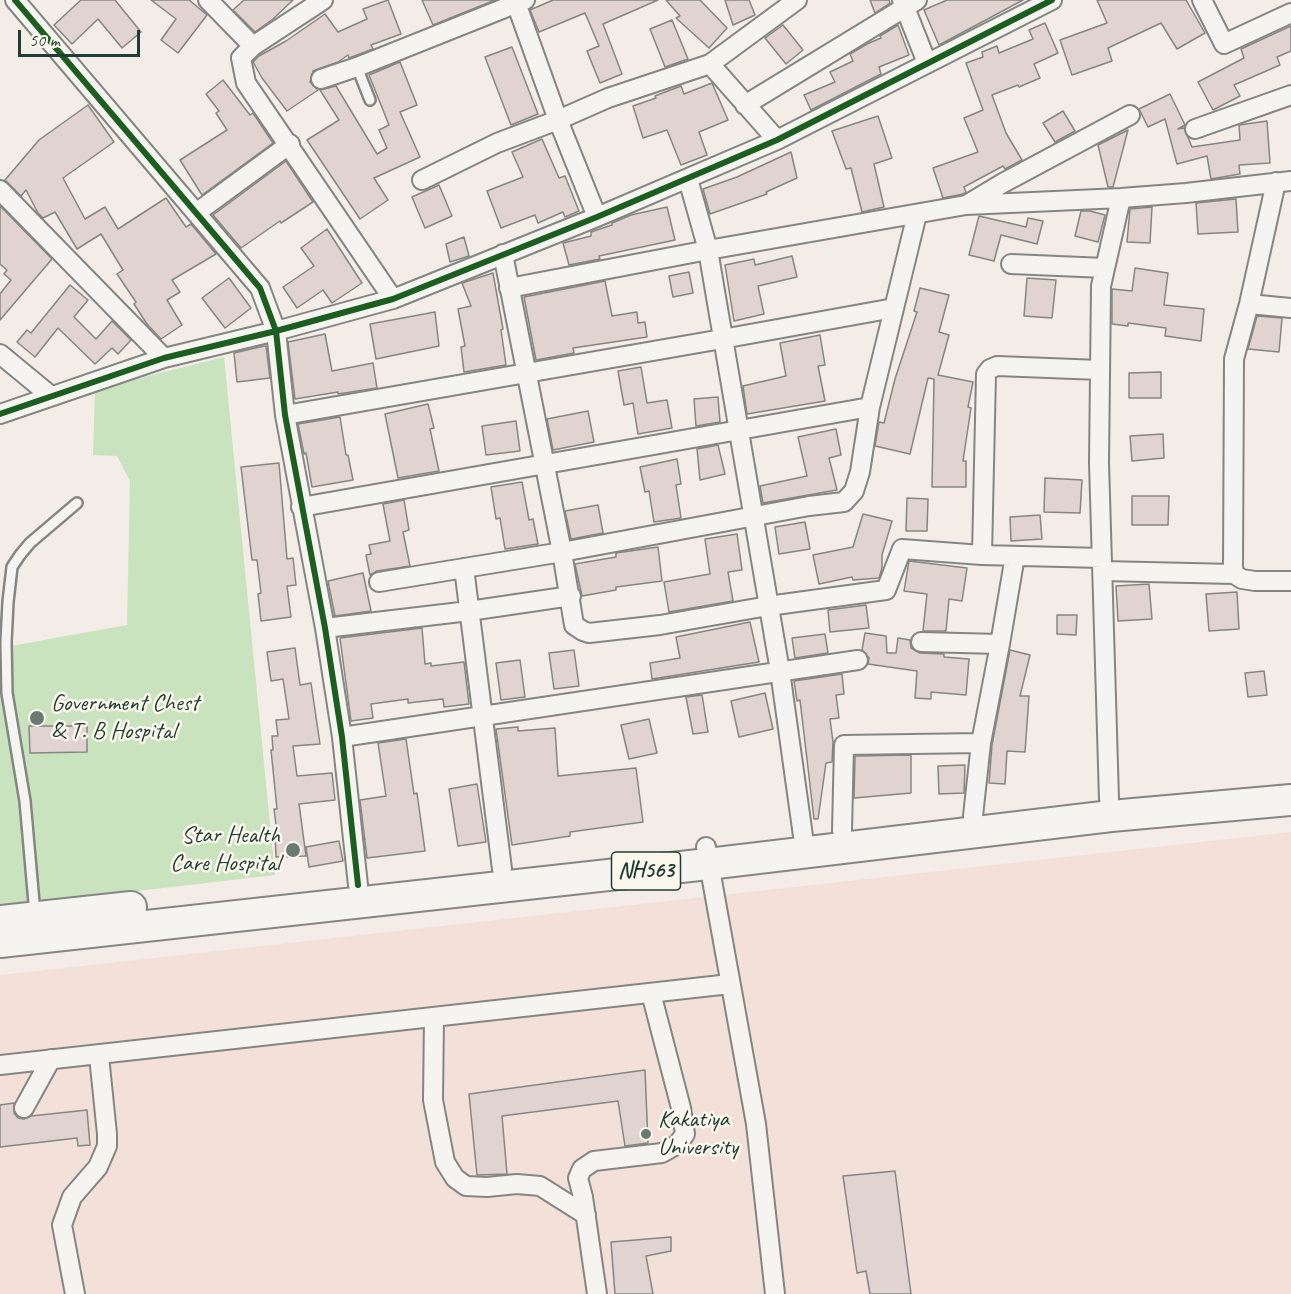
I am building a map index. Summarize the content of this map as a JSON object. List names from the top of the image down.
{
  "streets": {
    "highway": ["NH563"]
  },
  "places": ["Government Chest & T. B Hospital", "Star Health Care Hospital", "Kakatiya University"],
  "scale_bar": "50 m"
}
